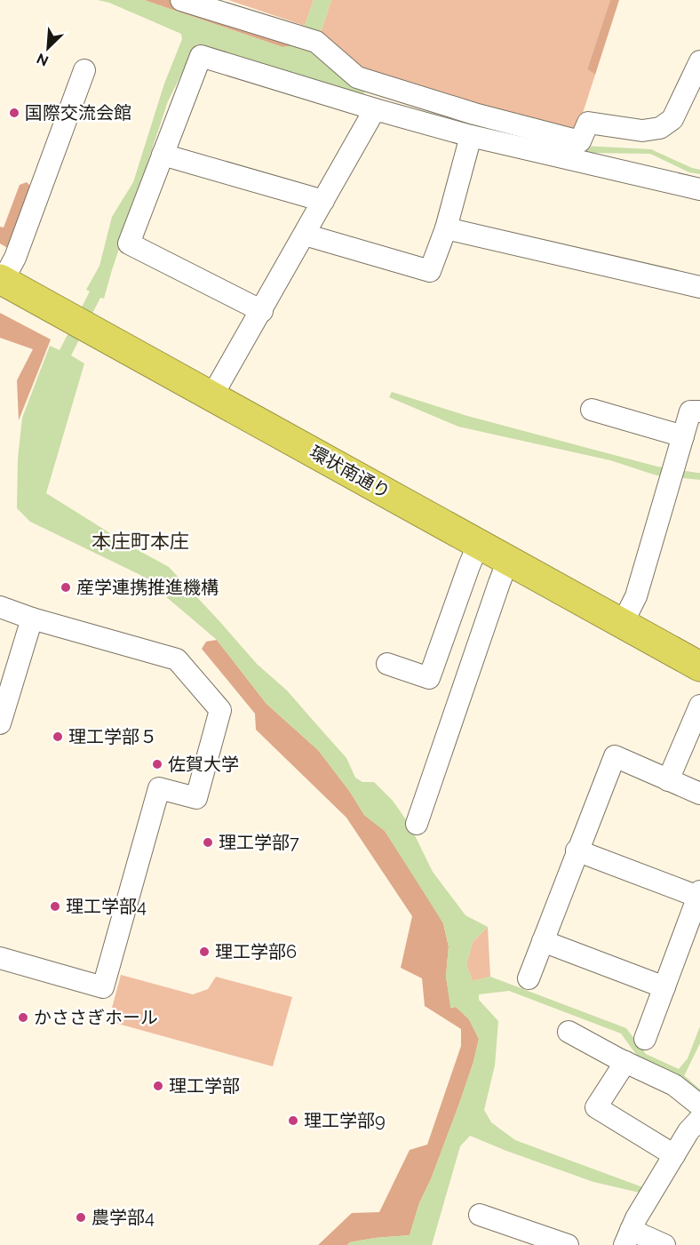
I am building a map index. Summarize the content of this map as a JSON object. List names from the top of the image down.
{
  "streets": {
    "highway": ["環状南通り"]
  },
  "districts": ["本庄町本庄"],
  "places": [
    "国際交流会館",
    "産学連携推進機構",
    "理工学部５",
    "佐賀大学",
    "理工学部7",
    "理工学部4",
    "理工学部6",
    "かささぎホール",
    "理工学部",
    "理工学部9",
    "農学部4"
  ],
  "north": "bottom left"
}
